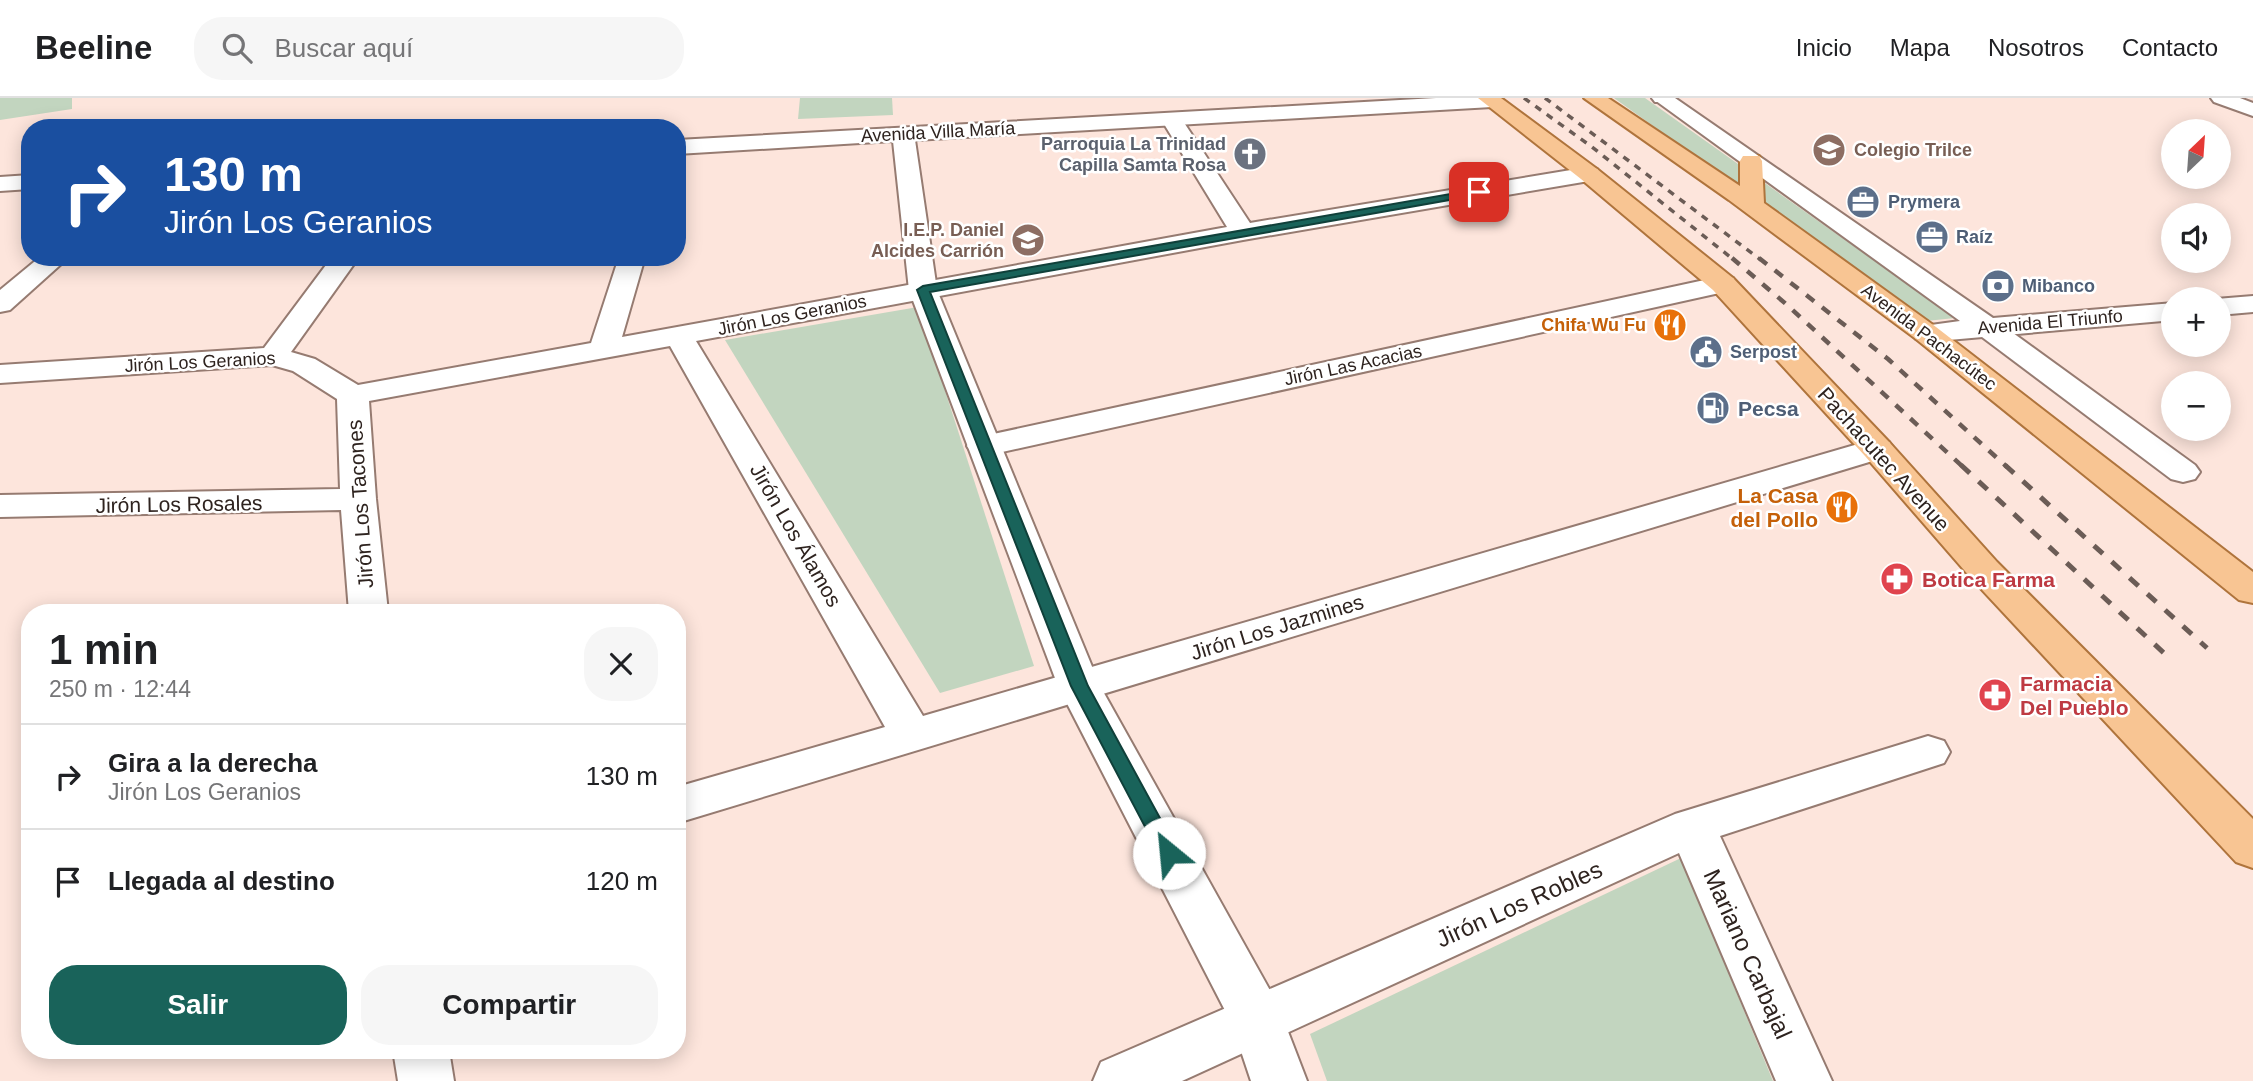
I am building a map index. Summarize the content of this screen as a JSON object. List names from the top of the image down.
{
  "streets": {
    "main road": ["Avenida Pachacútec", "Pachacutec Avenue"],
    "street": [
      "Avenida Villa María",
      "Jirón Los Geranios",
      "Avenida El Triunfo",
      "Jirón Las Acacias",
      "Jirón Los Rosales",
      "Jirón Los Tacones",
      "Jirón Los Álamos",
      "Jirón Los Jazmines",
      "Jirón Los Robles",
      "Mariano Carbajal"
    ]
  },
  "crossings": [
    ["Avenida Villa María", "Pachacutec Avenue"],
    ["Jirón Los Geranios", "Pachacutec Avenue"],
    ["Jirón Los Geranios", "Jirón Los Tacones"],
    ["Jirón Los Geranios", "Jirón Los Álamos"],
    ["Avenida El Triunfo", "Avenida Pachacútec"],
    ["Jirón Las Acacias", "Pachacutec Avenue"],
    ["Pachacutec Avenue", "Jirón Los Jazmines"],
    ["Jirón Los Rosales", "Jirón Los Tacones"],
    ["Jirón Los Álamos", "Jirón Los Jazmines"],
    ["Jirón Los Robles", "Mariano Carbajal"]
  ],
  "places": {
    "school or university": ["Colegio Trilce", "I.E.P. Daniel Alcides Carrión"],
    "church": ["Parroquia La Trinidad Capilla Samta Rosa"],
    "office": ["Prymera", "Raíz"],
    "bank": ["Mibanco"],
    "restaurant": ["Chifa Wu Fu", "La Casa del Pollo"],
    "public building": ["Serpost"],
    "fuel station": ["Pecsa"],
    "pharmacy": ["Botica Farma", "Farmacia Del Pueblo"]
  },
  "north": "top right",
  "page": {
    "header": "Beeline",
    "search": "Buscar aquí",
    "nav": [
      "Inicio",
      "Mapa",
      "Nosotros",
      "Contacto"
    ],
    "map_buttons": ["+", "−"],
    "turn": ["130 m", "Jirón Los Geranios"],
    "heading": ["1 min", "250 m · 12:44"],
    "list": [
      {
        "name": "Gira a la derecha",
        "note": "Jirón Los Geranios",
        "value": "130 m"
      },
      {
        "name": "Llegada al destino",
        "value": "120 m"
      }
    ],
    "buttons": ["Salir", "Compartir"]
  }
}
